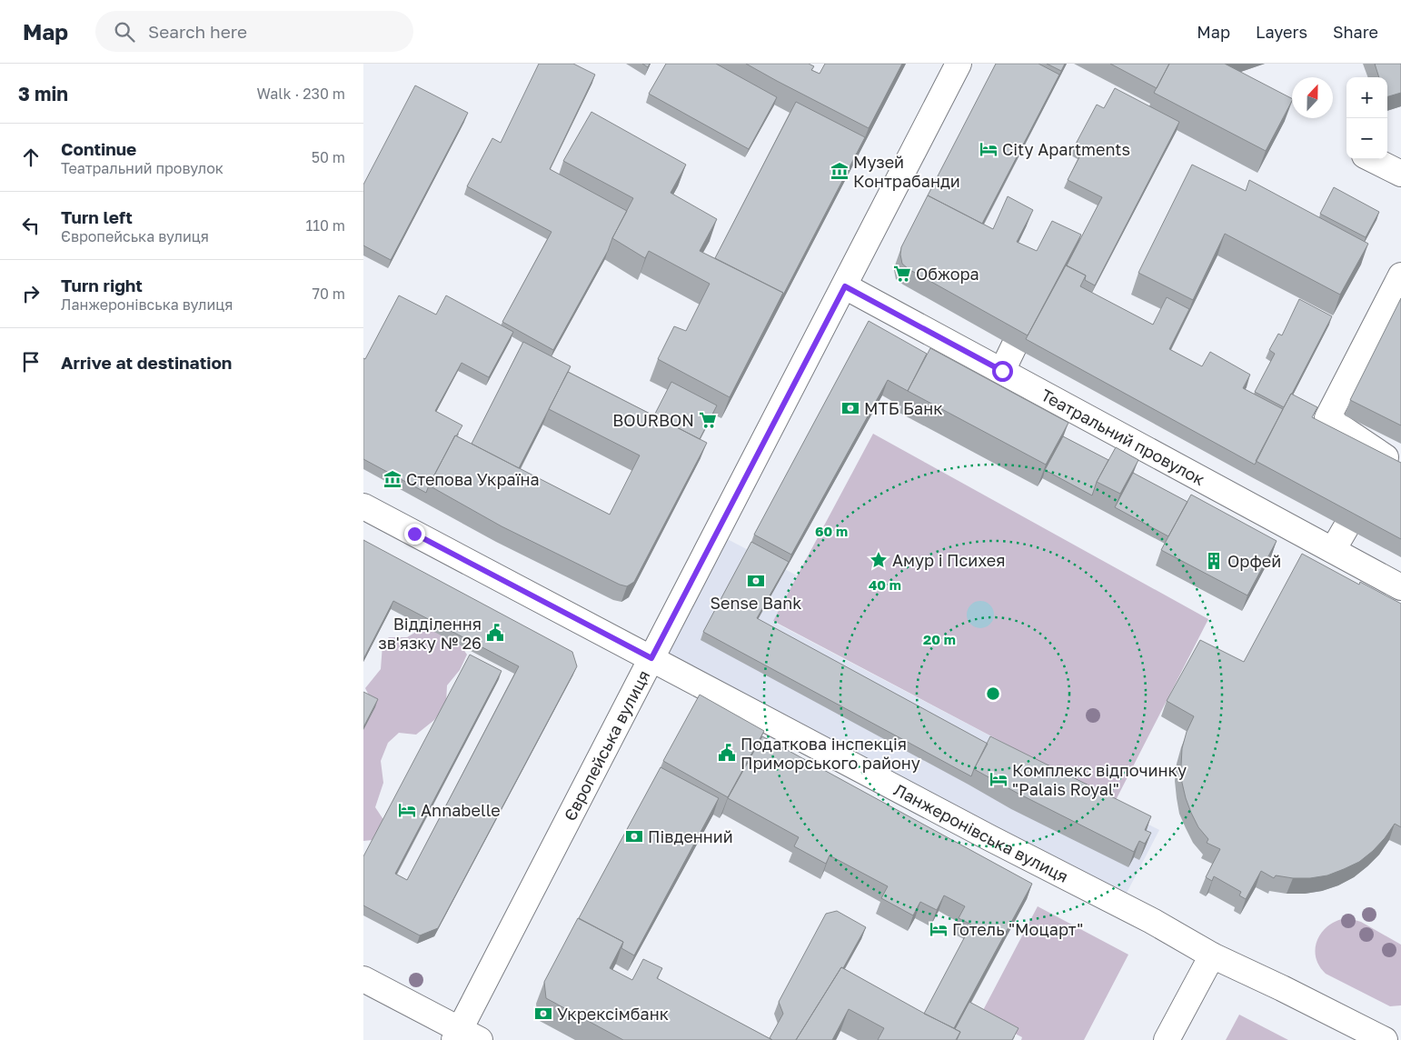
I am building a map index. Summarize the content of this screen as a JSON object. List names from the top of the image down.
{
  "streets": {
    "street": ["Театральний провулок", "Європейська вулиця", "Ланжеронівська вулиця"]
  },
  "crossings": [
    ["Театральний провулок", "Європейська вулиця"],
    ["Європейська вулиця", "Ланжеронівська вулиця"]
  ],
  "places": {
    "hotel": [
      "City Apartments",
      "Комплекс відпочинку \"Palais Royal\"",
      "Annabelle",
      "Готель \"Моцарт\""
    ],
    "museum": ["Музей Контрабанди", "Степова Україна"],
    "supermarket": ["Обжора", "BOURBON"],
    "bank": [
      "МТБ Банк",
      "Sense Bank",
      "Південний",
      "Укрексімбанк"
    ],
    "place": ["Амур і Психея"],
    "building": ["Орфей"],
    "public building": ["Відділення зв'язку № 26", "Податкова інспекція Приморського району"]
  },
  "north": "top",
  "page": {
    "header": "Map",
    "search": "Search here",
    "nav": ["Map", "Layers", "Share"],
    "heading": ["3 min", "Walk · 230 m"],
    "map_buttons": ["+", "−"],
    "list": [
      ["Continue", "Театральний провулок", "50 m"],
      ["Turn left", "Європейська вулиця", "110 m"],
      ["Turn right", "Ланжеронівська вулиця", "70 m"],
      "Arrive at destination"
    ]
  },
  "rings": ["60 m", "40 m", "20 m"]
}
